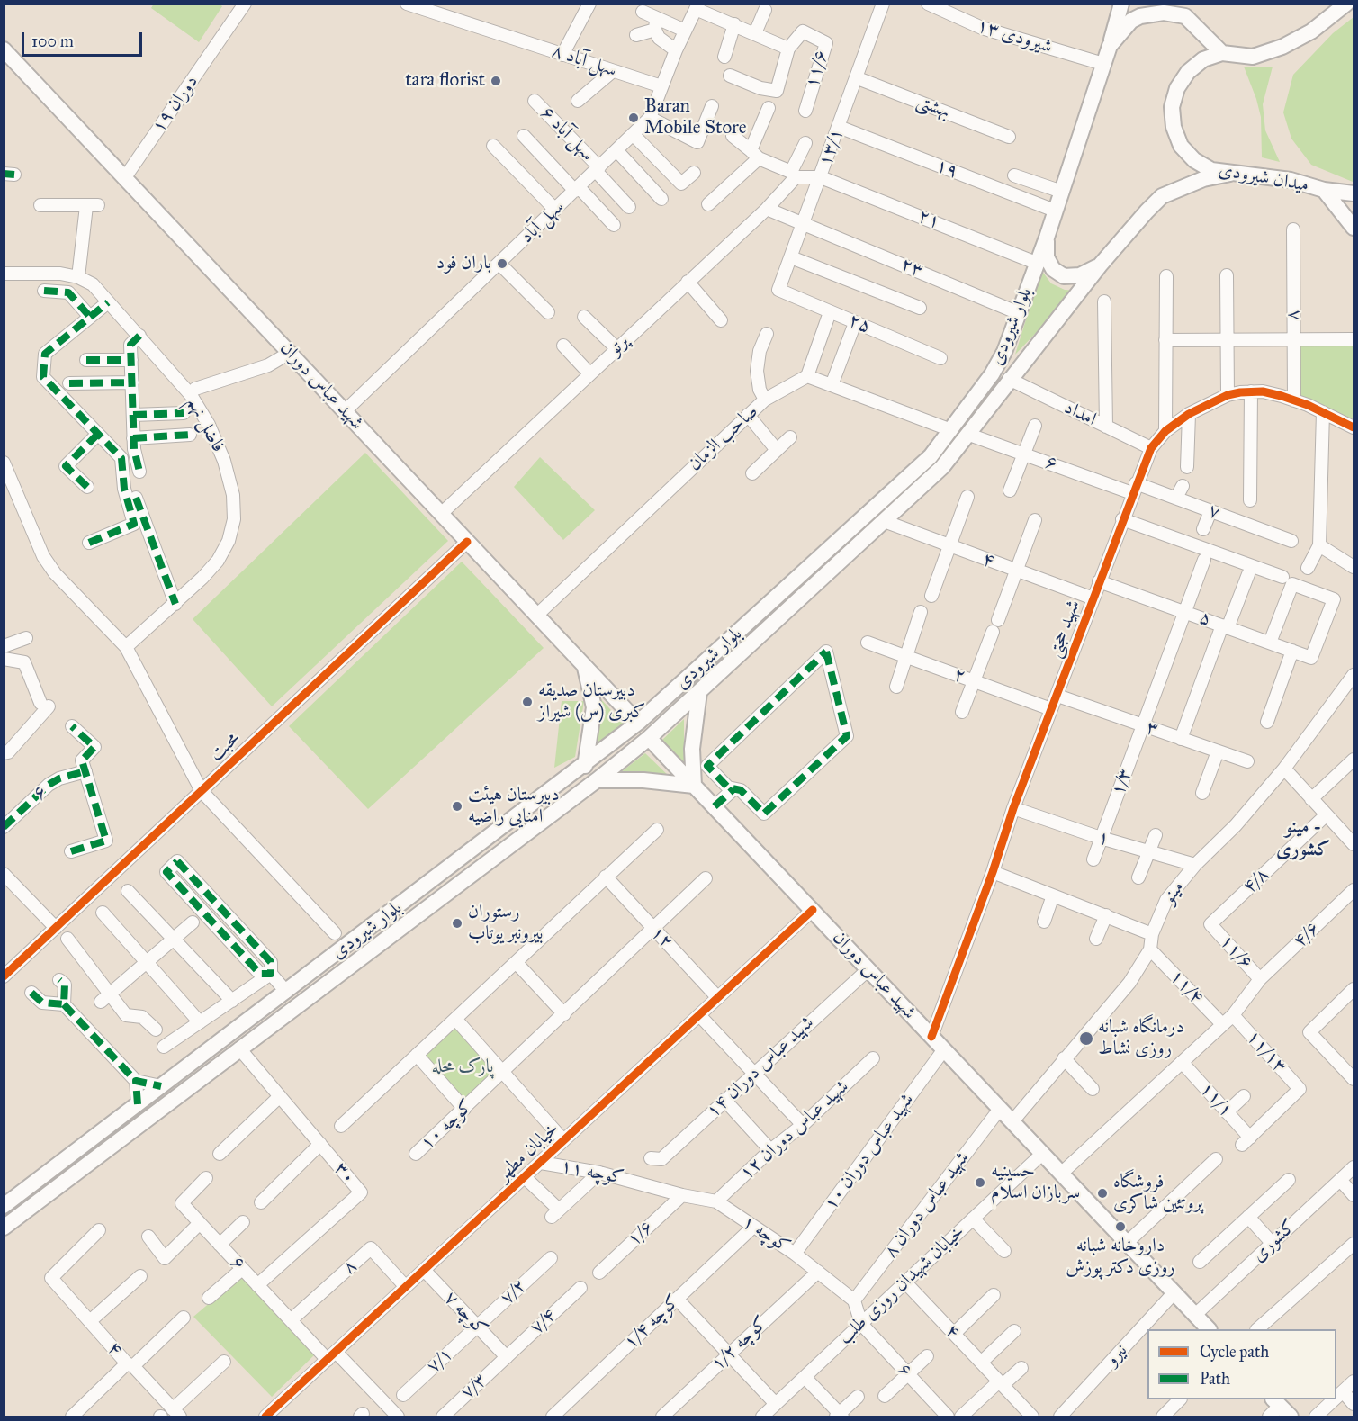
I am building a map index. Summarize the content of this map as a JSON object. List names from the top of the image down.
{
  "streets": {
    "main road": ["میدان شیرودی", "بلوار شیرودی", "شهید عباس دوران"],
    "street": [
      "شیرودی ۱۳",
      "سهل آباد ۸",
      "۱۱/۶",
      "دوران ۱۹",
      "بهشتی",
      "سهل آباد ۶",
      "۱۳/۱",
      "۱۹",
      "۲۱",
      "سهل آباد",
      "۲۳",
      "۸",
      "۲۵",
      "پرتو",
      "امداد",
      "فاضل نهم",
      "صاحب الزمان",
      "۶",
      "۷",
      "۴",
      "۵",
      "شهید حجتی",
      "۲",
      "۳",
      "محبت",
      "۱/۳",
      "۱",
      "۴/۸",
      "مینو",
      "۴/۶",
      "۱۲",
      "۱۱/۴",
      "۱۱/۱۳",
      "شهید عباس دوران ۱۴",
      "۱۱/۱",
      "کوچه ۱۰",
      "شهید عباس دوران ۱۲",
      "خیابان مطهر",
      "شهید عباس دوران ۱۰",
      "کوچه ۱۱",
      "۳۰",
      "شهید عباس دوران ۸",
      "۱/۶",
      "کوچه ۱",
      "کشوری",
      "خیابان شهیدان روزی طلب",
      "۷/۲",
      "کوچه ۷",
      "۷/۴",
      "کوچه ۱/۴",
      "کوچه ۱/۲",
      "نیرو",
      "۷/۱",
      "۷/۳"
    ]
  },
  "crossings": [
    ["شیرودی ۱۳", "بلوار شیرودی"],
    ["سهل آباد ۸", "سهل آباد"],
    ["۱۱/۶", "۴/۸"],
    ["۱۱/۶", "۴/۶"],
    ["دوران ۱۹", "شهید عباس دوران"],
    ["بهشتی", "۱۳/۱"],
    ["سهل آباد ۶", "سهل آباد"],
    ["۱۳/۱", "۱۹"],
    ["۱۳/۱", "۲۱"],
    ["۱۳/۱", "۲۳"],
    ["۱۳/۱", "۲۵"],
    ["۱۹", "بلوار شیرودی"],
    ["میدان شیرودی", "بلوار شیرودی"],
    ["۲۱", "بلوار شیرودی"],
    ["سهل آباد", "شهید عباس دوران"],
    ["۲۳", "بلوار شیرودی"],
    ["۲۳", "پرتو"],
    ["۸", "۶"],
    ["۸", "شهید حجتی"],
    ["۸", "خیابان مطهر"],
    ["بلوار شیرودی", "شهید عباس دوران"],
    ["بلوار شیرودی", "امداد"],
    ["بلوار شیرودی", "۶"],
    ["بلوار شیرودی", "۴"],
    ["بلوار شیرودی", "۳۰"],
    ["پرتو", "شهید عباس دوران"],
    ["شهید عباس دوران", "صاحب الزمان"],
    ["شهید عباس دوران", "شهید حجتی"],
    ["شهید عباس دوران", "محبت"],
    ["شهید عباس دوران", "مینو"],
    ["شهید عباس دوران", "۴/۶"],
    ["شهید عباس دوران", "شهید عباس دوران ۱۴"],
    ["شهید عباس دوران", "خیابان مطهر"],
    ["شهید عباس دوران", "شهید عباس دوران ۱۰"],
    ["شهید عباس دوران", "شهید عباس دوران ۸"],
    ["شهید عباس دوران", "کشوری"],
    ["شهید عباس دوران", "خیابان شهیدان روزی طلب"],
    ["شهید عباس دوران", "نیرو"],
    ["امداد", "شهید حجتی"],
    ["۶", "۷"],
    ["۶", "شهید حجتی"],
    ["۶", "خیابان مطهر"],
    ["۶", "۳۰"],
    ["۶", "خیابان شهیدان روزی طلب"],
    ["۷", "شهید حجتی"],
    ["۴", "شهید حجتی"],
    ["۴", "خیابان شهیدان روزی طلب"],
    ["۵", "شهید حجتی"],
    ["۵", "۱/۳"],
    ["شهید حجتی", "۲"],
    ["شهید حجتی", "۳"],
    ["شهید حجتی", "۱"],
    ["۳", "۱/۳"],
    ["۱/۳", "۱"],
    ["۱", "مینو"],
    ["مینو", "۱۱/۴"],
    ["۴/۶", "۱۱/۴"],
    ["۴/۶", "۱۱/۱۳"],
    ["۴/۶", "۱۱/۱"],
    ["۱۲", "کوچه ۱۰"],
    ["۱۲", "خیابان مطهر"],
    ["۱۱/۱۳", "۱۱/۱"],
    ["شهید عباس دوران ۱۲", "کوچه ۱"],
    ["خیابان مطهر", "کوچه ۱۱"],
    ["خیابان مطهر", "کوچه ۷"],
    ["شهید عباس دوران ۱۰", "کوچه ۱"],
    ["کوچه ۱۱", "کوچه ۱"],
    ["شهید عباس دوران ۸", "کوچه ۱"],
    ["۱/۶", "کوچه ۱"],
    ["کوچه ۱", "کوچه ۱/۴"],
    ["کوچه ۱", "کوچه ۱/۲"],
    ["۷/۲", "کوچه ۷"],
    ["۷/۲", "۷/۱"],
    ["کوچه ۷", "۷/۴"],
    ["کوچه ۷", "۷/۱"],
    ["کوچه ۷", "۷/۳"],
    ["۷/۴", "۷/۳"]
  ],
  "districts": ["مینو - کشوری"],
  "parks": ["پارک محله"],
  "places": [
    "tara florist",
    "Baran Mobile Store",
    "باران فود",
    "دبیرستان صدیقه کبری (س) شیراز",
    "دبیرستان هیئت امنایی راضیه",
    "رستوران بیرونبر یوتاب",
    "درمانگاه شبانه روزی نشاط",
    "حسینیه سربازان اسلام",
    "فروشگاه پروتئین شاکری",
    "داروخانه شبانه روزی دکتر پوزش"
  ],
  "legend": ["Cycle path", "Path"],
  "scale_bar": "100 m"
}
